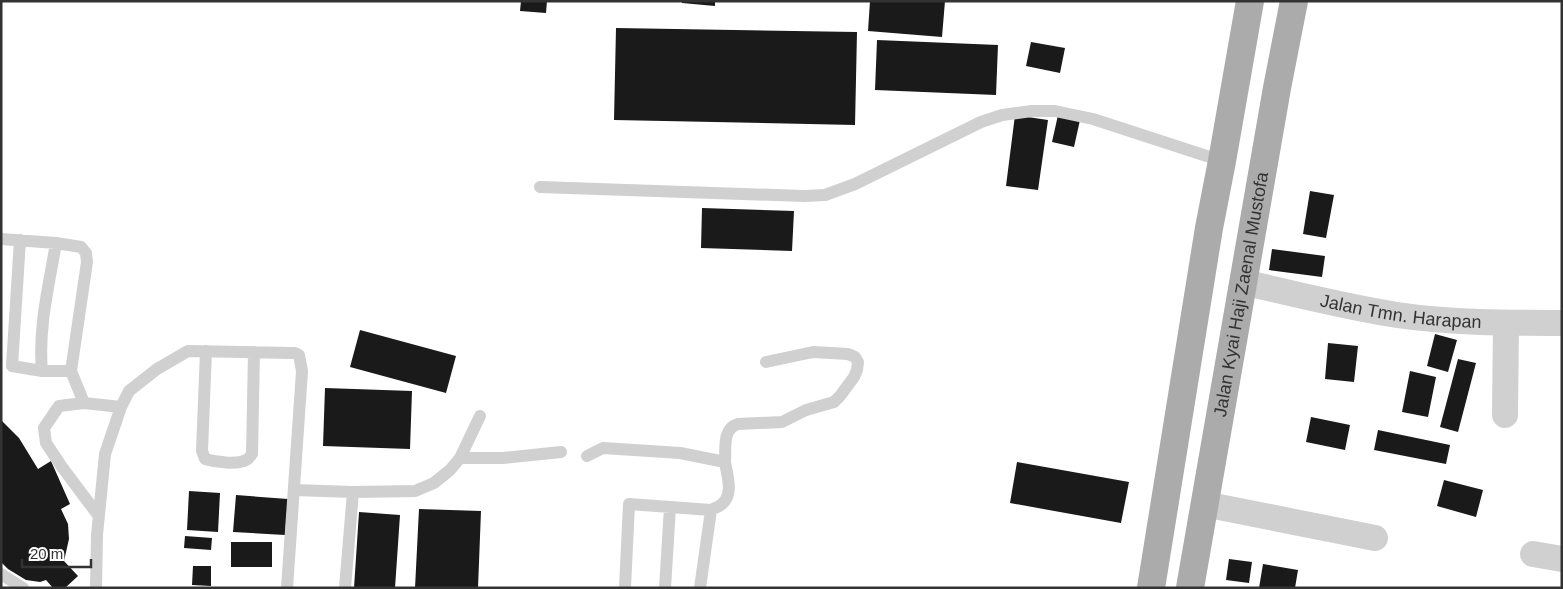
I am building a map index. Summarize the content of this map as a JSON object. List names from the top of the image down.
{
  "streets": {
    "main road": ["Jalan Kyai Haji Zaenal Mustofa"],
    "street": ["Jalan Tmn. Harapan"]
  },
  "crossings": [
    ["Jalan Kyai Haji Zaenal Mustofa", "Jalan Tmn. Harapan"]
  ],
  "scale_bar": "20 m"
}
